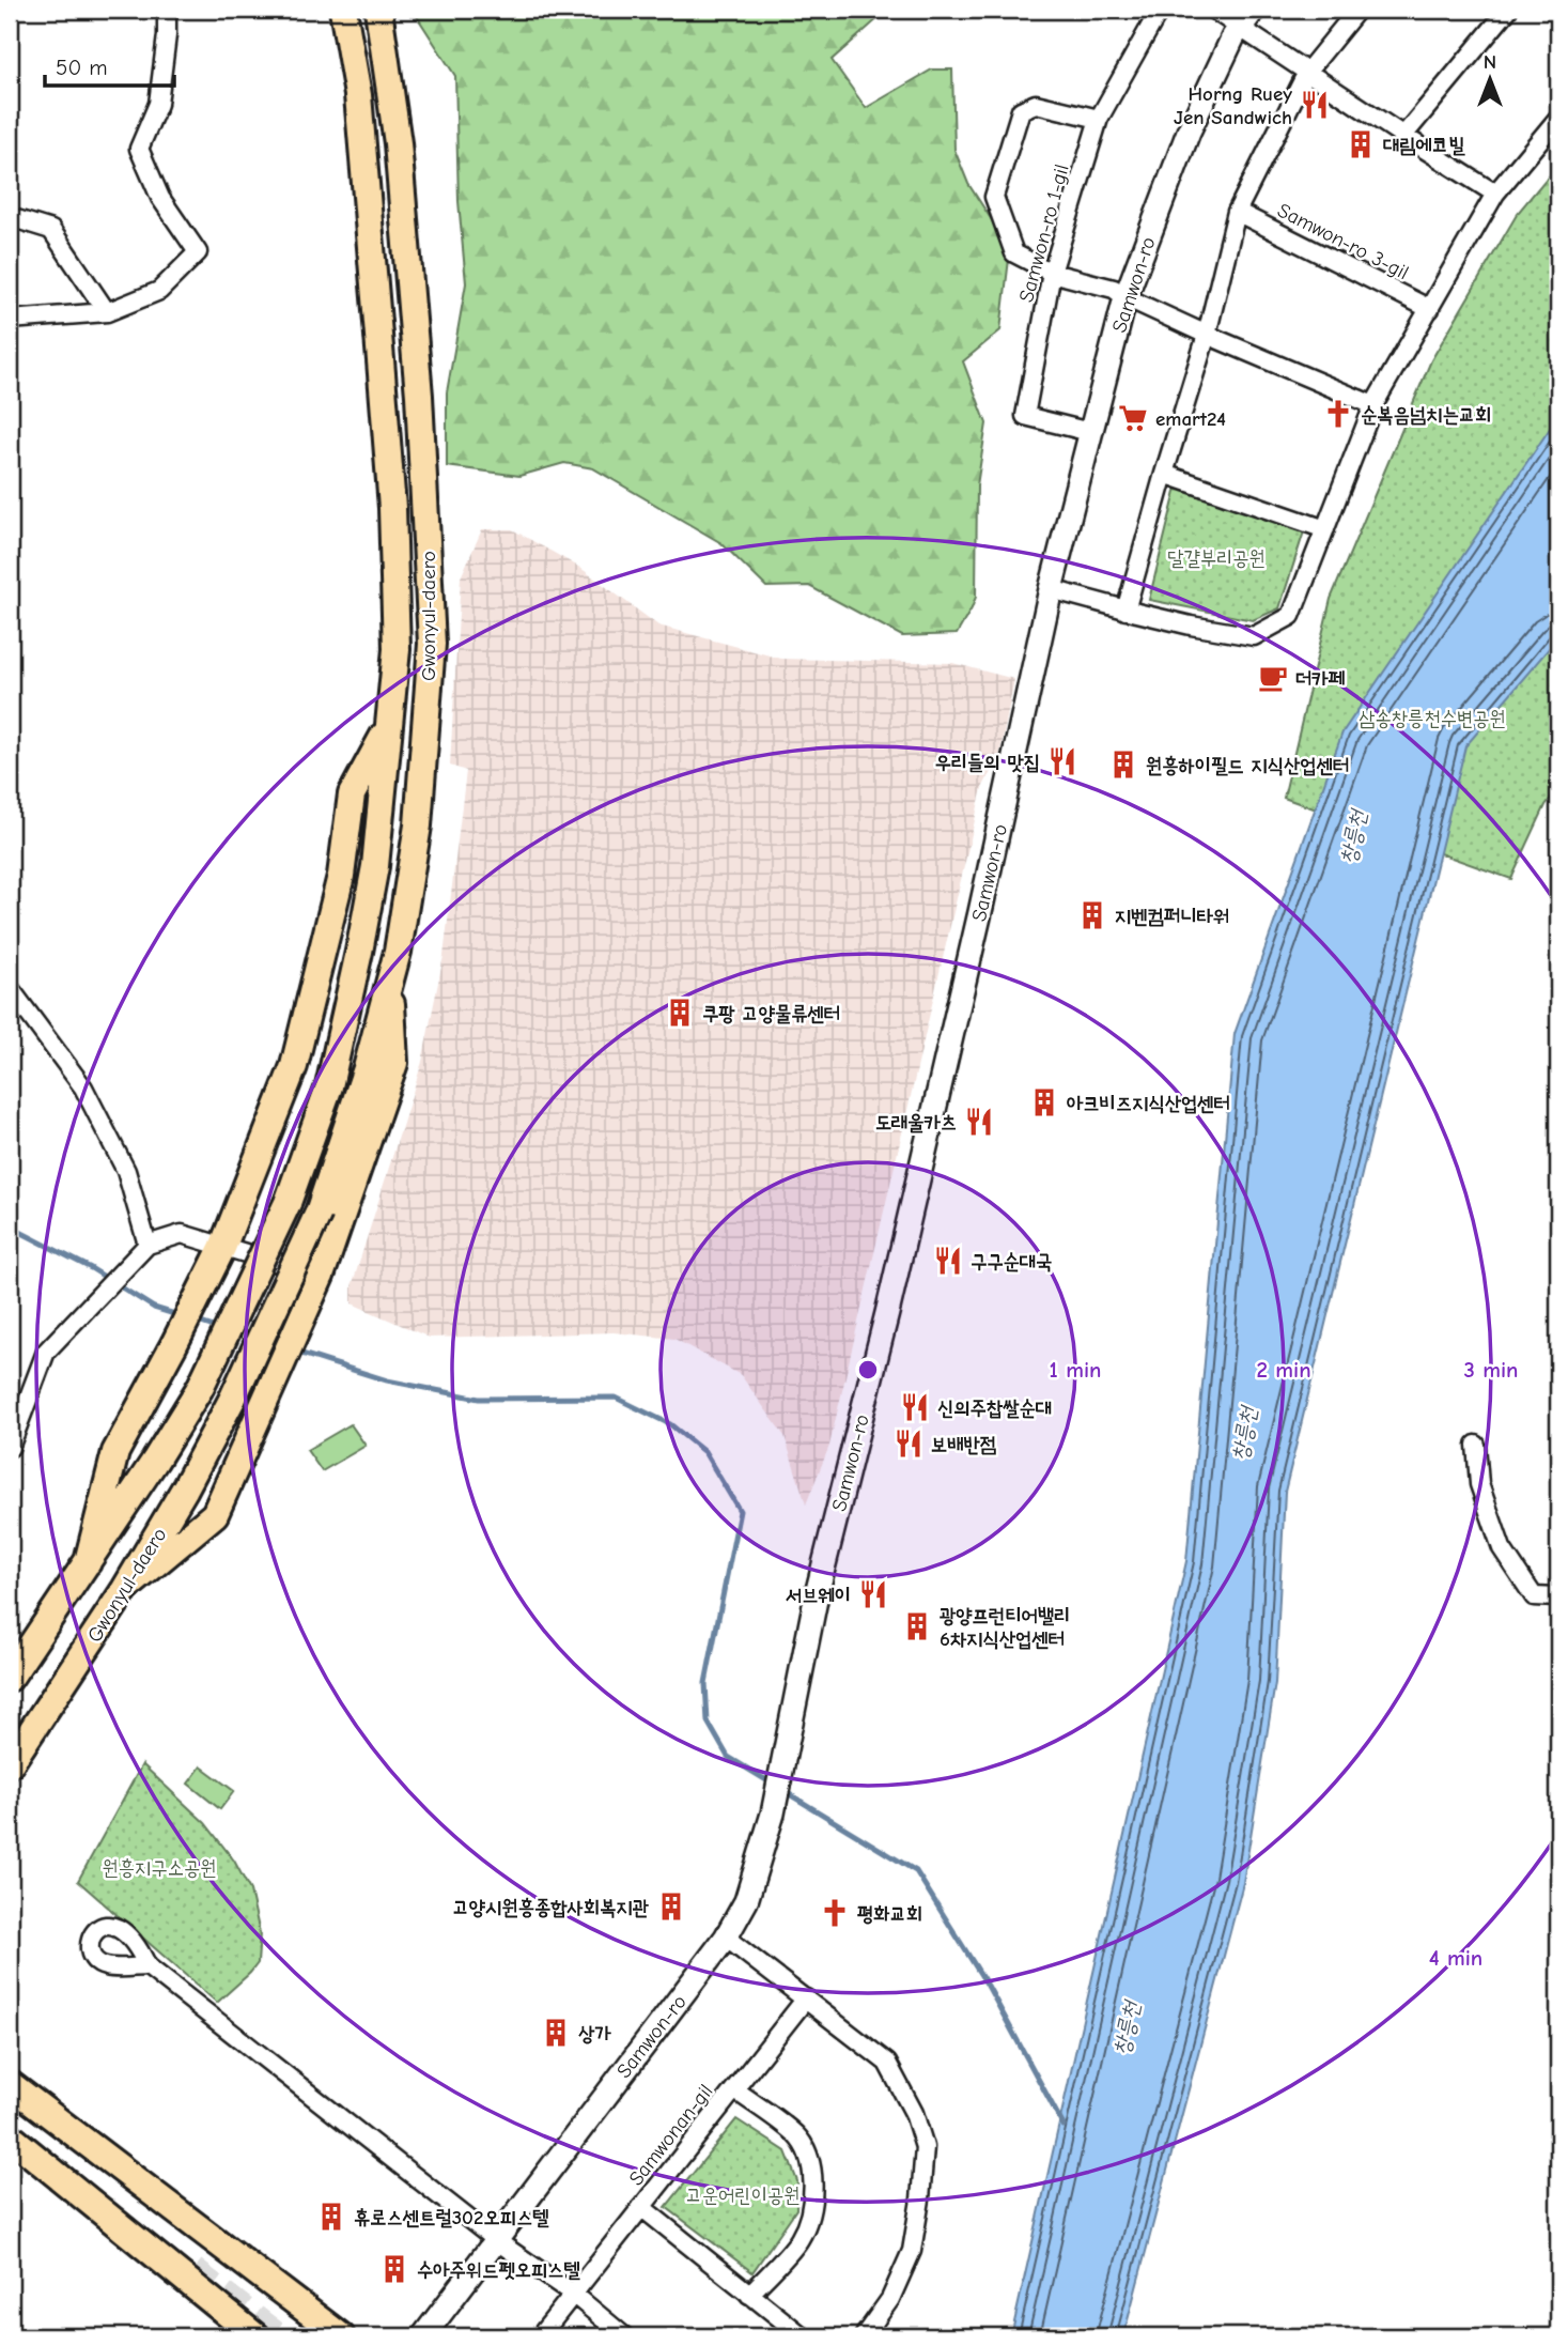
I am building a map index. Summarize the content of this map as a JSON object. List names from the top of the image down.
{
  "streets": {
    "main road": ["Samwon-ro", "Gwonyul-daero"],
    "street": ["Samwon-ro 1-gil", "Samwon-ro 3-gil", "Samwonan-gil"]
  },
  "crossings": [
    ["Samwon-ro 1-gil", "Samwon-ro"]
  ],
  "water": ["창릉천"],
  "parks": [
    "달걀부리공원",
    "삼송창릉천수변공원",
    "원흥지구소공원",
    "고운어린이공원"
  ],
  "places": {
    "restaurant": [
      "Horng Ruey Jen Sandwich",
      "우리들의 맛집",
      "도래울카츠",
      "구구순대국",
      "신의주찹쌀순대",
      "보배반점",
      "서브웨이"
    ],
    "building": [
      "대림에코빌",
      "원흥하이필드 지식산업센터",
      "지벤컴퍼니타워",
      "쿠팡 고양물류센터",
      "아크비즈지식산업센터",
      "광양프런티어밸리 6차지식산업센터",
      "고양시원흥종합사회복지관",
      "상가",
      "휴로스센트럴302오피스텔",
      "수아주위드펫오피스텔"
    ],
    "church": ["순복음넘치는교회", "평화교회"],
    "supermarket": ["emart24"],
    "cafe": ["더카페"]
  },
  "scale_bar": "50 m",
  "north": "top",
  "rings": [
    "1 min",
    "2 min",
    "3 min",
    "4 min"
  ]
}
